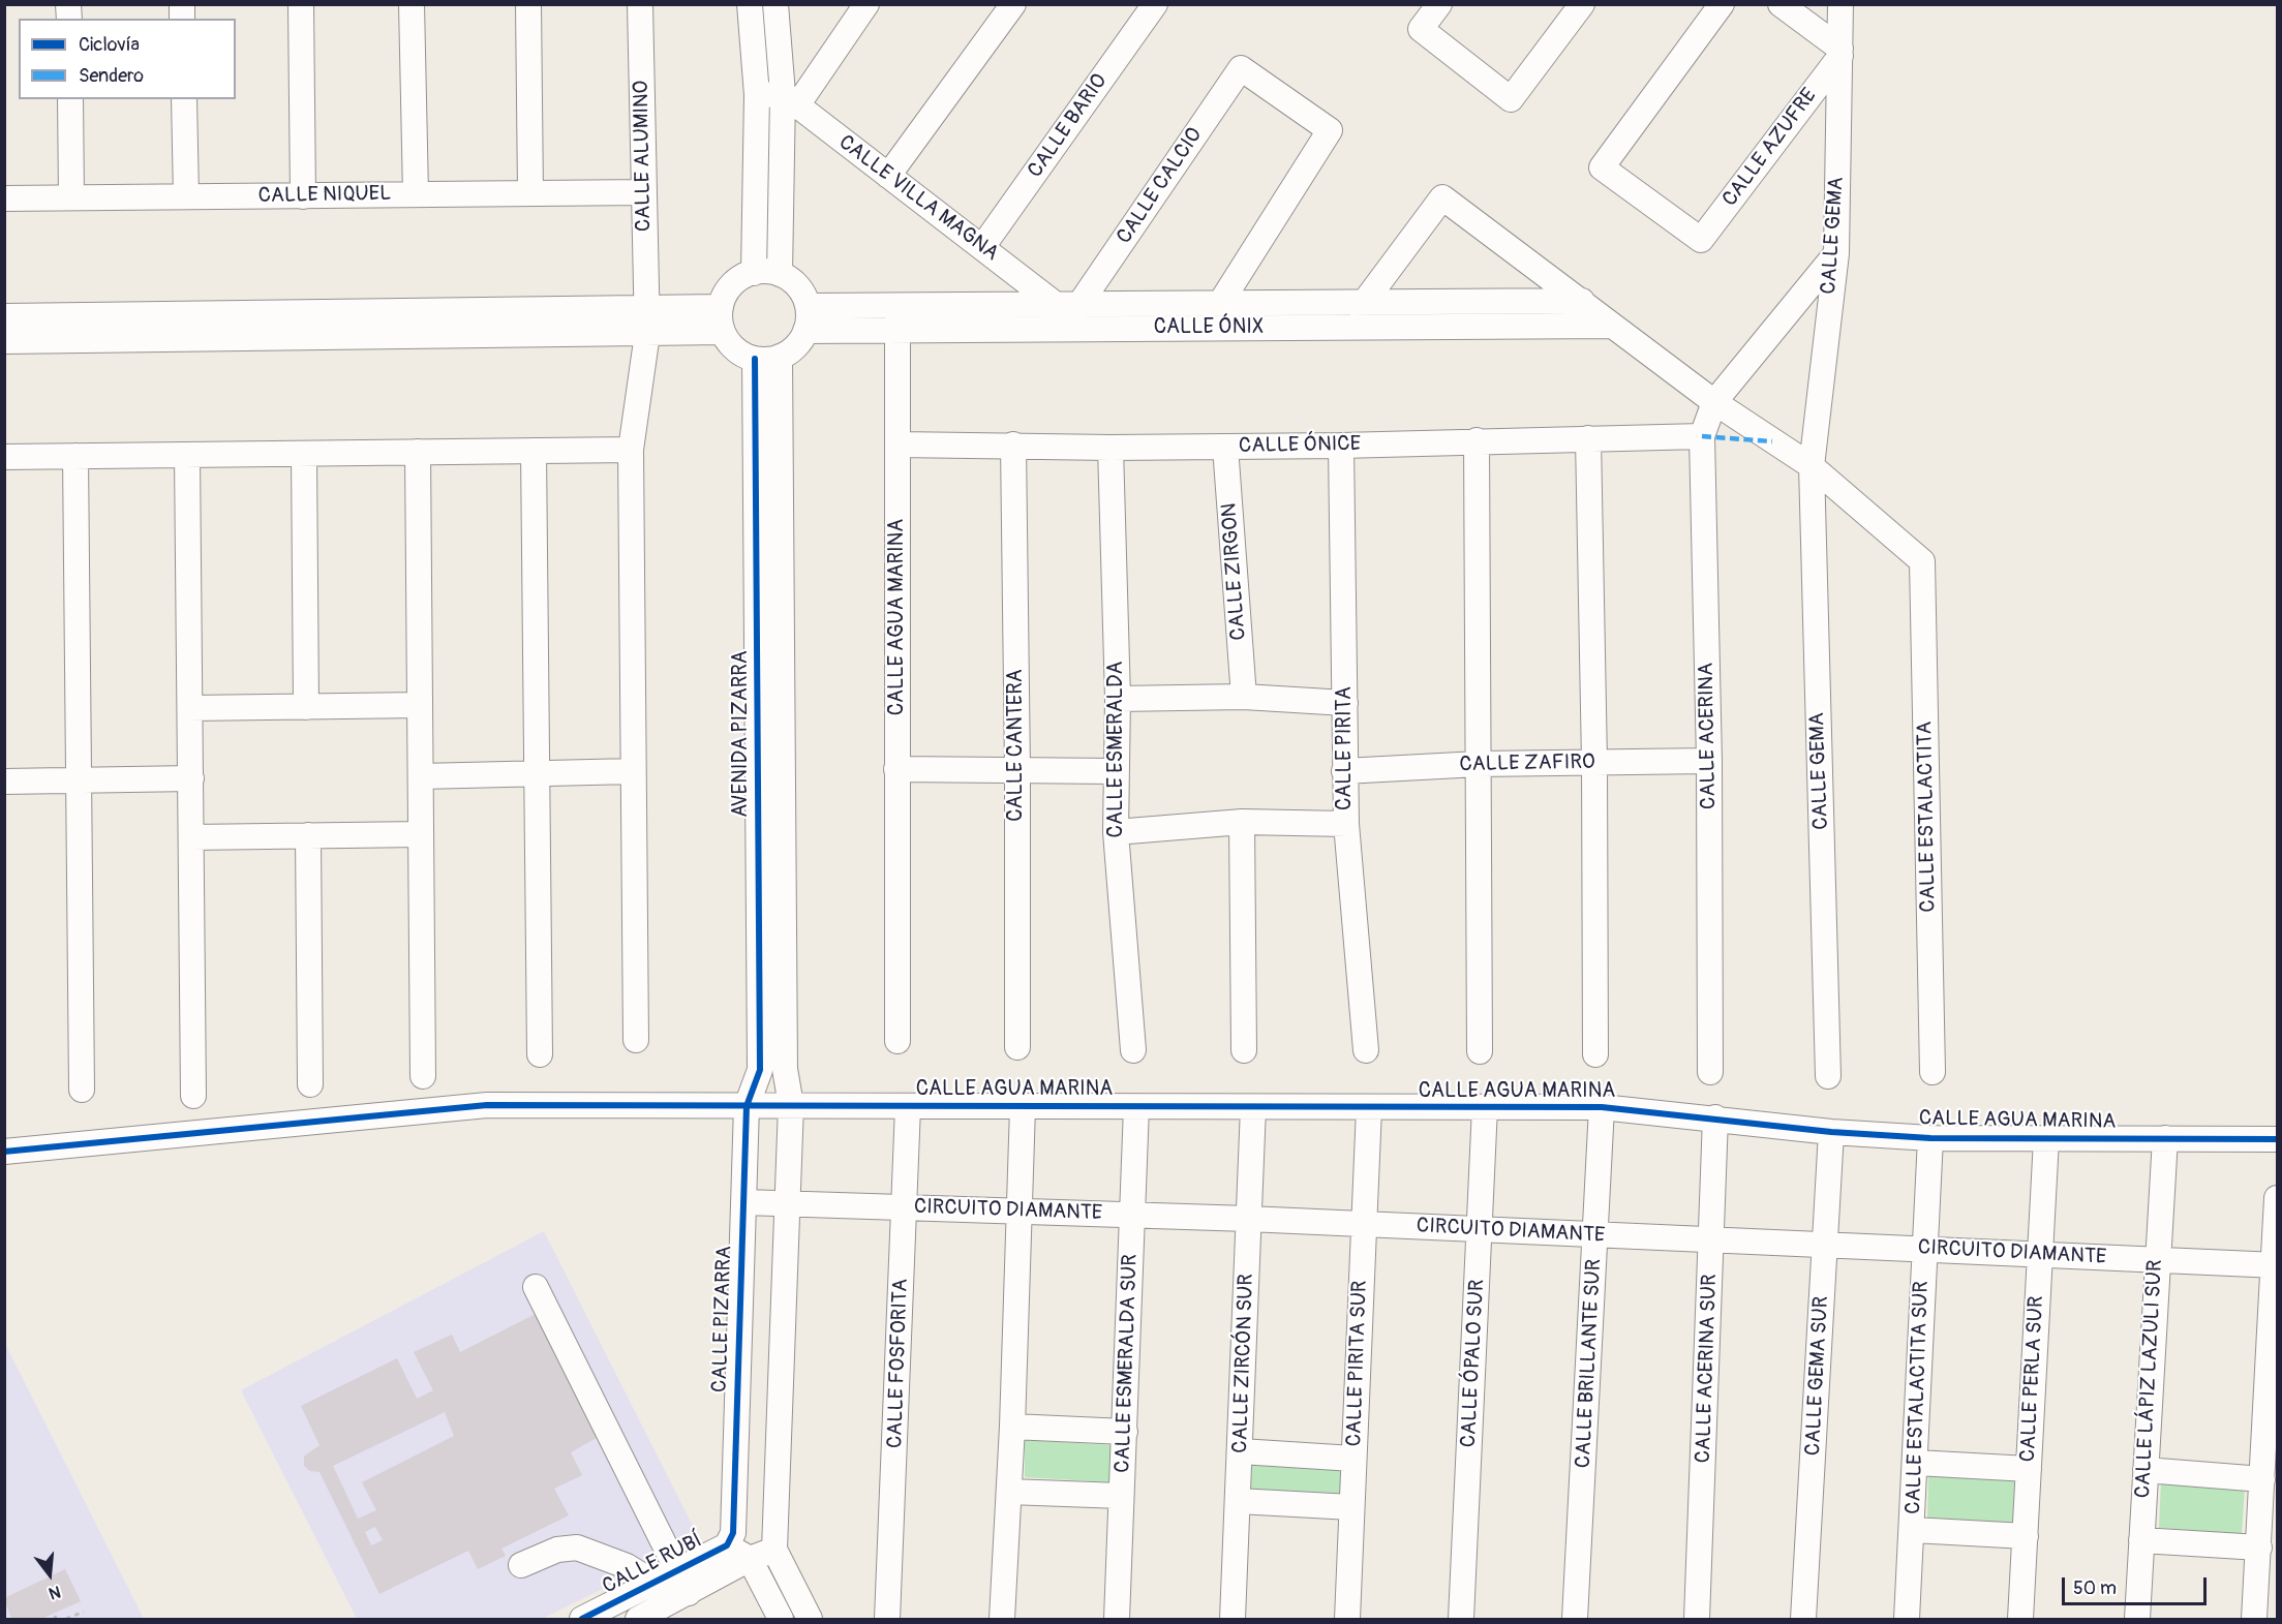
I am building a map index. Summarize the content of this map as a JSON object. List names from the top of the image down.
{
  "streets": {
    "street": [
      "CALLE BARIO",
      "CALLE AZUFRE",
      "CALLE ALUMINO",
      "CALLE CALCIO",
      "CALLE NIQUEL",
      "CALLE VILLA MAGNA",
      "CALLE GEMA",
      "CALLE ÓNIX",
      "CALLE ÓNICE",
      "CALLE ZIRGON",
      "CALLE AGUA MARINA",
      "AVENIDA PIZARRA",
      "CALLE ACERINA",
      "CALLE CANTERA",
      "CALLE PIRITA",
      "CALLE ESMERALDA",
      "CALLE ZAFIRO",
      "CALLE ESTALACTITA",
      "CIRCUITO DIAMANTE",
      "CALLE PIZARRA",
      "CALLE FOSFORITA",
      "CALLE ESMERALDA SUR",
      "CALLE ZIRCÓN SUR",
      "CALLE PIRITA SUR",
      "CALLE ÓPALO SUR",
      "CALLE BRILLANTE SUR",
      "CALLE ACERINA SUR",
      "CALLE GEMA SUR",
      "CALLE PERLA SUR",
      "CALLE LÁPIZ LAZULI SUR",
      "CALLE ESTALACTITA SUR",
      "CALLE RUBÍ"
    ]
  },
  "crossings": [
    ["CALLE BARIO", "CALLE VILLA MAGNA"],
    ["CALLE AZUFRE", "CALLE GEMA"],
    ["CALLE ALUMINO", "CALLE NIQUEL"],
    ["CALLE CALCIO", "CALLE ÓNIX"],
    ["CALLE VILLA MAGNA", "CALLE ÓNIX"],
    ["CALLE GEMA", "CALLE ACERINA"],
    ["CALLE GEMA", "CALLE ESTALACTITA"],
    ["CALLE ÓNIX", "CALLE AGUA MARINA"],
    ["CALLE ÓNIX", "AVENIDA PIZARRA"],
    ["CALLE ÓNICE", "CALLE ZIRGON"],
    ["CALLE ÓNICE", "CALLE AGUA MARINA"],
    ["CALLE ÓNICE", "CALLE ACERINA"],
    ["CALLE ÓNICE", "CALLE CANTERA"],
    ["CALLE ÓNICE", "CALLE PIRITA"],
    ["CALLE ÓNICE", "CALLE ESMERALDA"],
    ["CALLE AGUA MARINA", "AVENIDA PIZARRA"],
    ["CALLE AGUA MARINA", "CIRCUITO DIAMANTE"],
    ["CALLE AGUA MARINA", "CALLE PIZARRA"],
    ["CALLE AGUA MARINA", "CALLE FOSFORITA"],
    ["CALLE AGUA MARINA", "CALLE ESMERALDA SUR"],
    ["CALLE AGUA MARINA", "CALLE ZIRCÓN SUR"],
    ["CALLE AGUA MARINA", "CALLE PIRITA SUR"],
    ["CALLE AGUA MARINA", "CALLE ÓPALO SUR"],
    ["CALLE AGUA MARINA", "CALLE BRILLANTE SUR"],
    ["CALLE AGUA MARINA", "CALLE ACERINA SUR"],
    ["CALLE AGUA MARINA", "CALLE GEMA SUR"],
    ["CALLE AGUA MARINA", "CALLE PERLA SUR"],
    ["CALLE AGUA MARINA", "CALLE LÁPIZ LAZULI SUR"],
    ["CALLE AGUA MARINA", "CALLE ESTALACTITA SUR"],
    ["AVENIDA PIZARRA", "CALLE PIZARRA"],
    ["CALLE ACERINA", "CALLE ZAFIRO"],
    ["CALLE PIRITA", "CALLE ZAFIRO"],
    ["CIRCUITO DIAMANTE", "CALLE PIZARRA"],
    ["CIRCUITO DIAMANTE", "CALLE FOSFORITA"],
    ["CIRCUITO DIAMANTE", "CALLE ESMERALDA SUR"],
    ["CIRCUITO DIAMANTE", "CALLE ZIRCÓN SUR"],
    ["CIRCUITO DIAMANTE", "CALLE PIRITA SUR"],
    ["CIRCUITO DIAMANTE", "CALLE ÓPALO SUR"],
    ["CIRCUITO DIAMANTE", "CALLE BRILLANTE SUR"],
    ["CIRCUITO DIAMANTE", "CALLE ACERINA SUR"],
    ["CIRCUITO DIAMANTE", "CALLE GEMA SUR"],
    ["CIRCUITO DIAMANTE", "CALLE PERLA SUR"],
    ["CIRCUITO DIAMANTE", "CALLE LÁPIZ LAZULI SUR"],
    ["CIRCUITO DIAMANTE", "CALLE ESTALACTITA SUR"],
    ["CALLE PIZARRA", "CALLE RUBÍ"]
  ],
  "legend": ["Ciclovía", "Sendero"],
  "scale_bar": "50 m",
  "north": "bottom"
}
